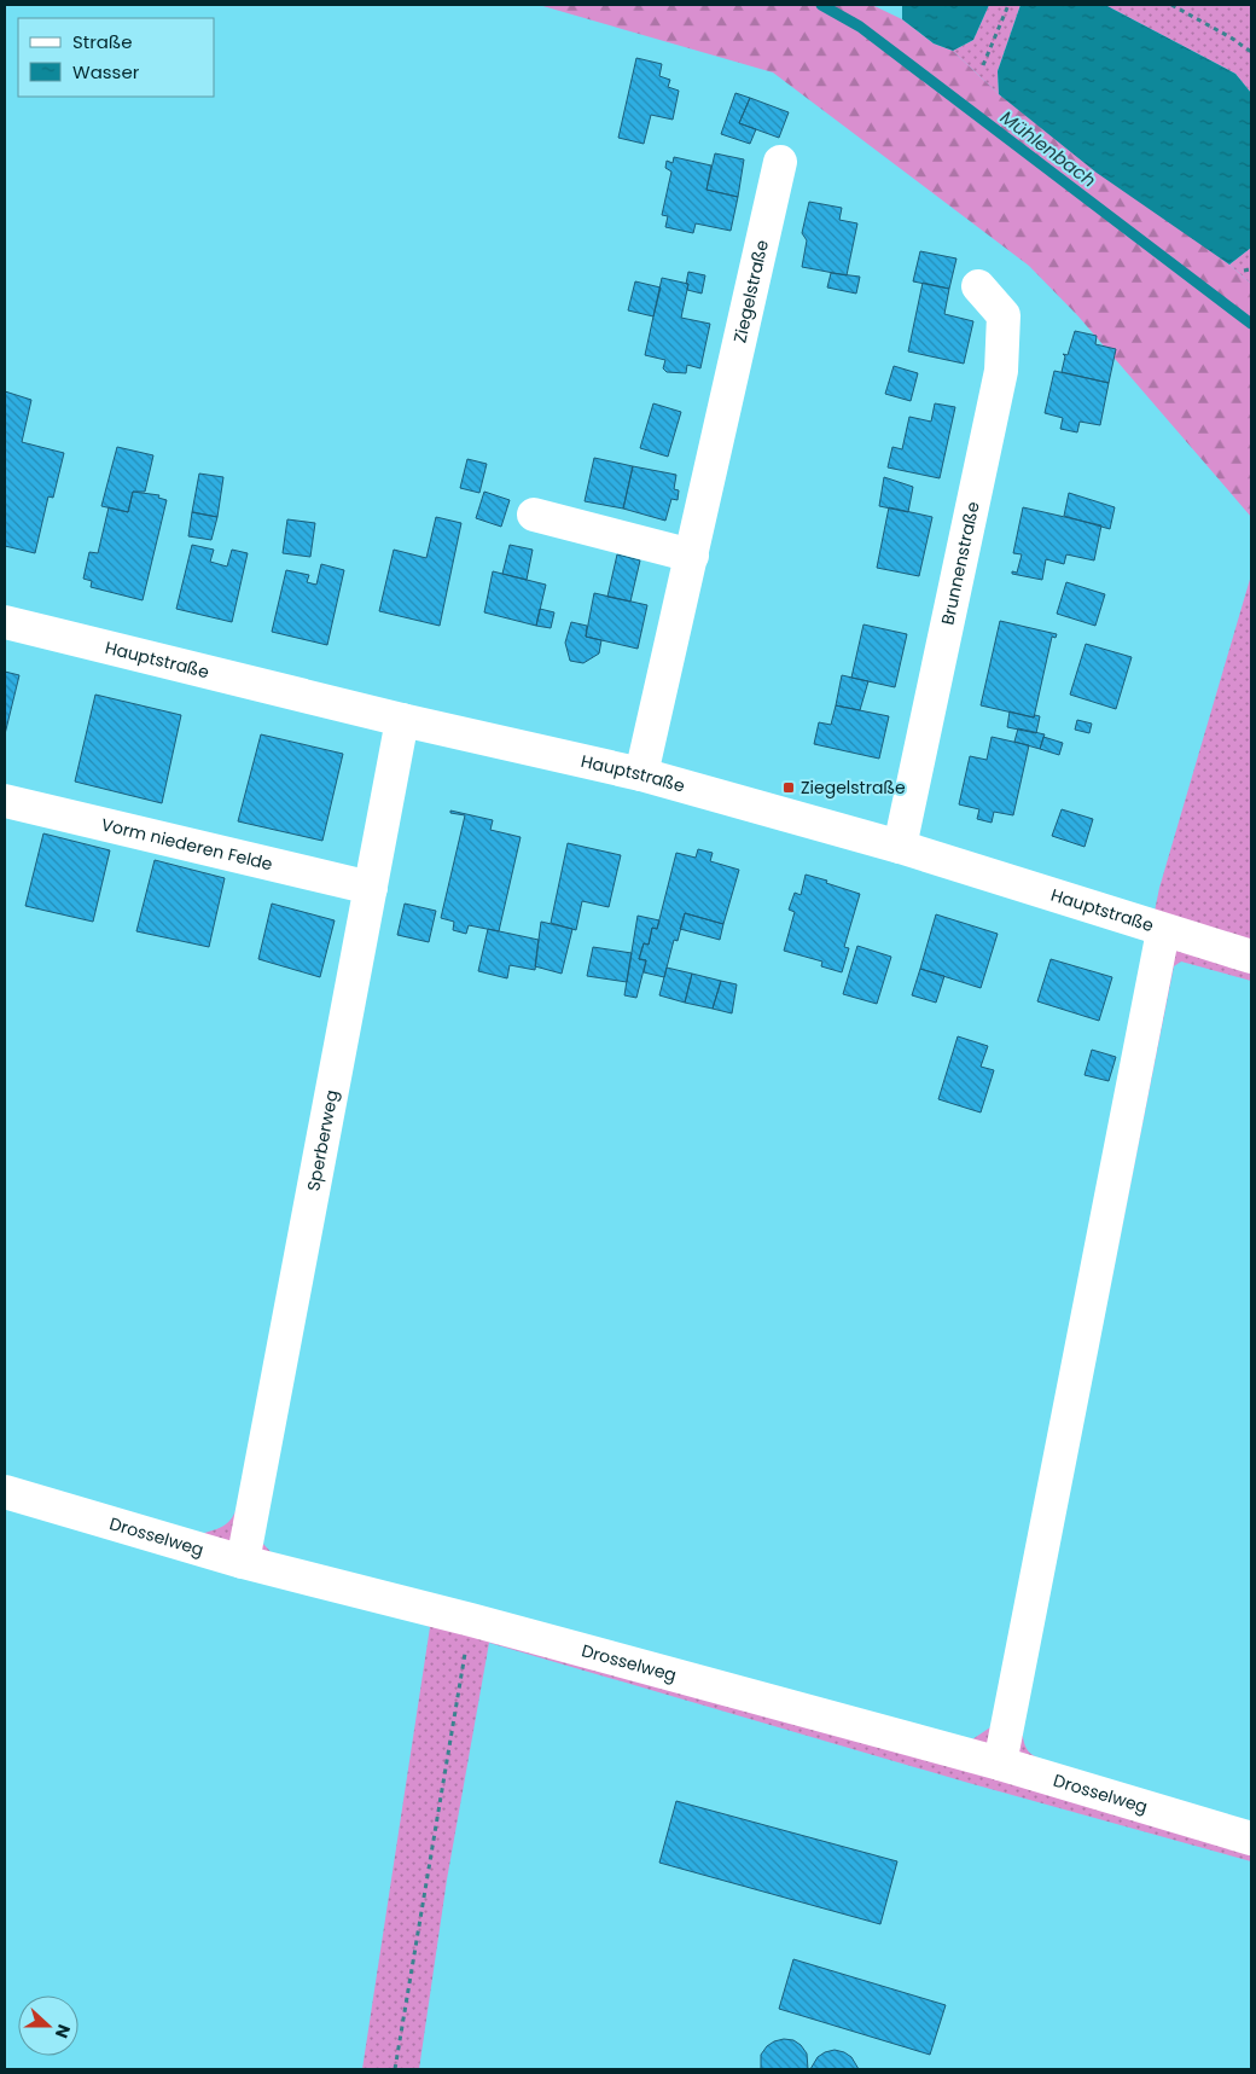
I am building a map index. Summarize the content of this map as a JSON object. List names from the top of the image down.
{
  "streets": {
    "street": [
      "Ziegelstraße",
      "Brunnenstraße",
      "Hauptstraße",
      "Vorm niederen Felde",
      "Sperberweg",
      "Drosselweg"
    ]
  },
  "crossings": [
    ["Ziegelstraße", "Hauptstraße"],
    ["Brunnenstraße", "Hauptstraße"],
    ["Hauptstraße", "Sperberweg"],
    ["Vorm niederen Felde", "Sperberweg"],
    ["Sperberweg", "Drosselweg"]
  ],
  "water": ["Mühlenbach"],
  "places": {
    "transit": ["Ziegelstraße"]
  },
  "legend": ["Straße", "Wasser"],
  "north": "right"
}
